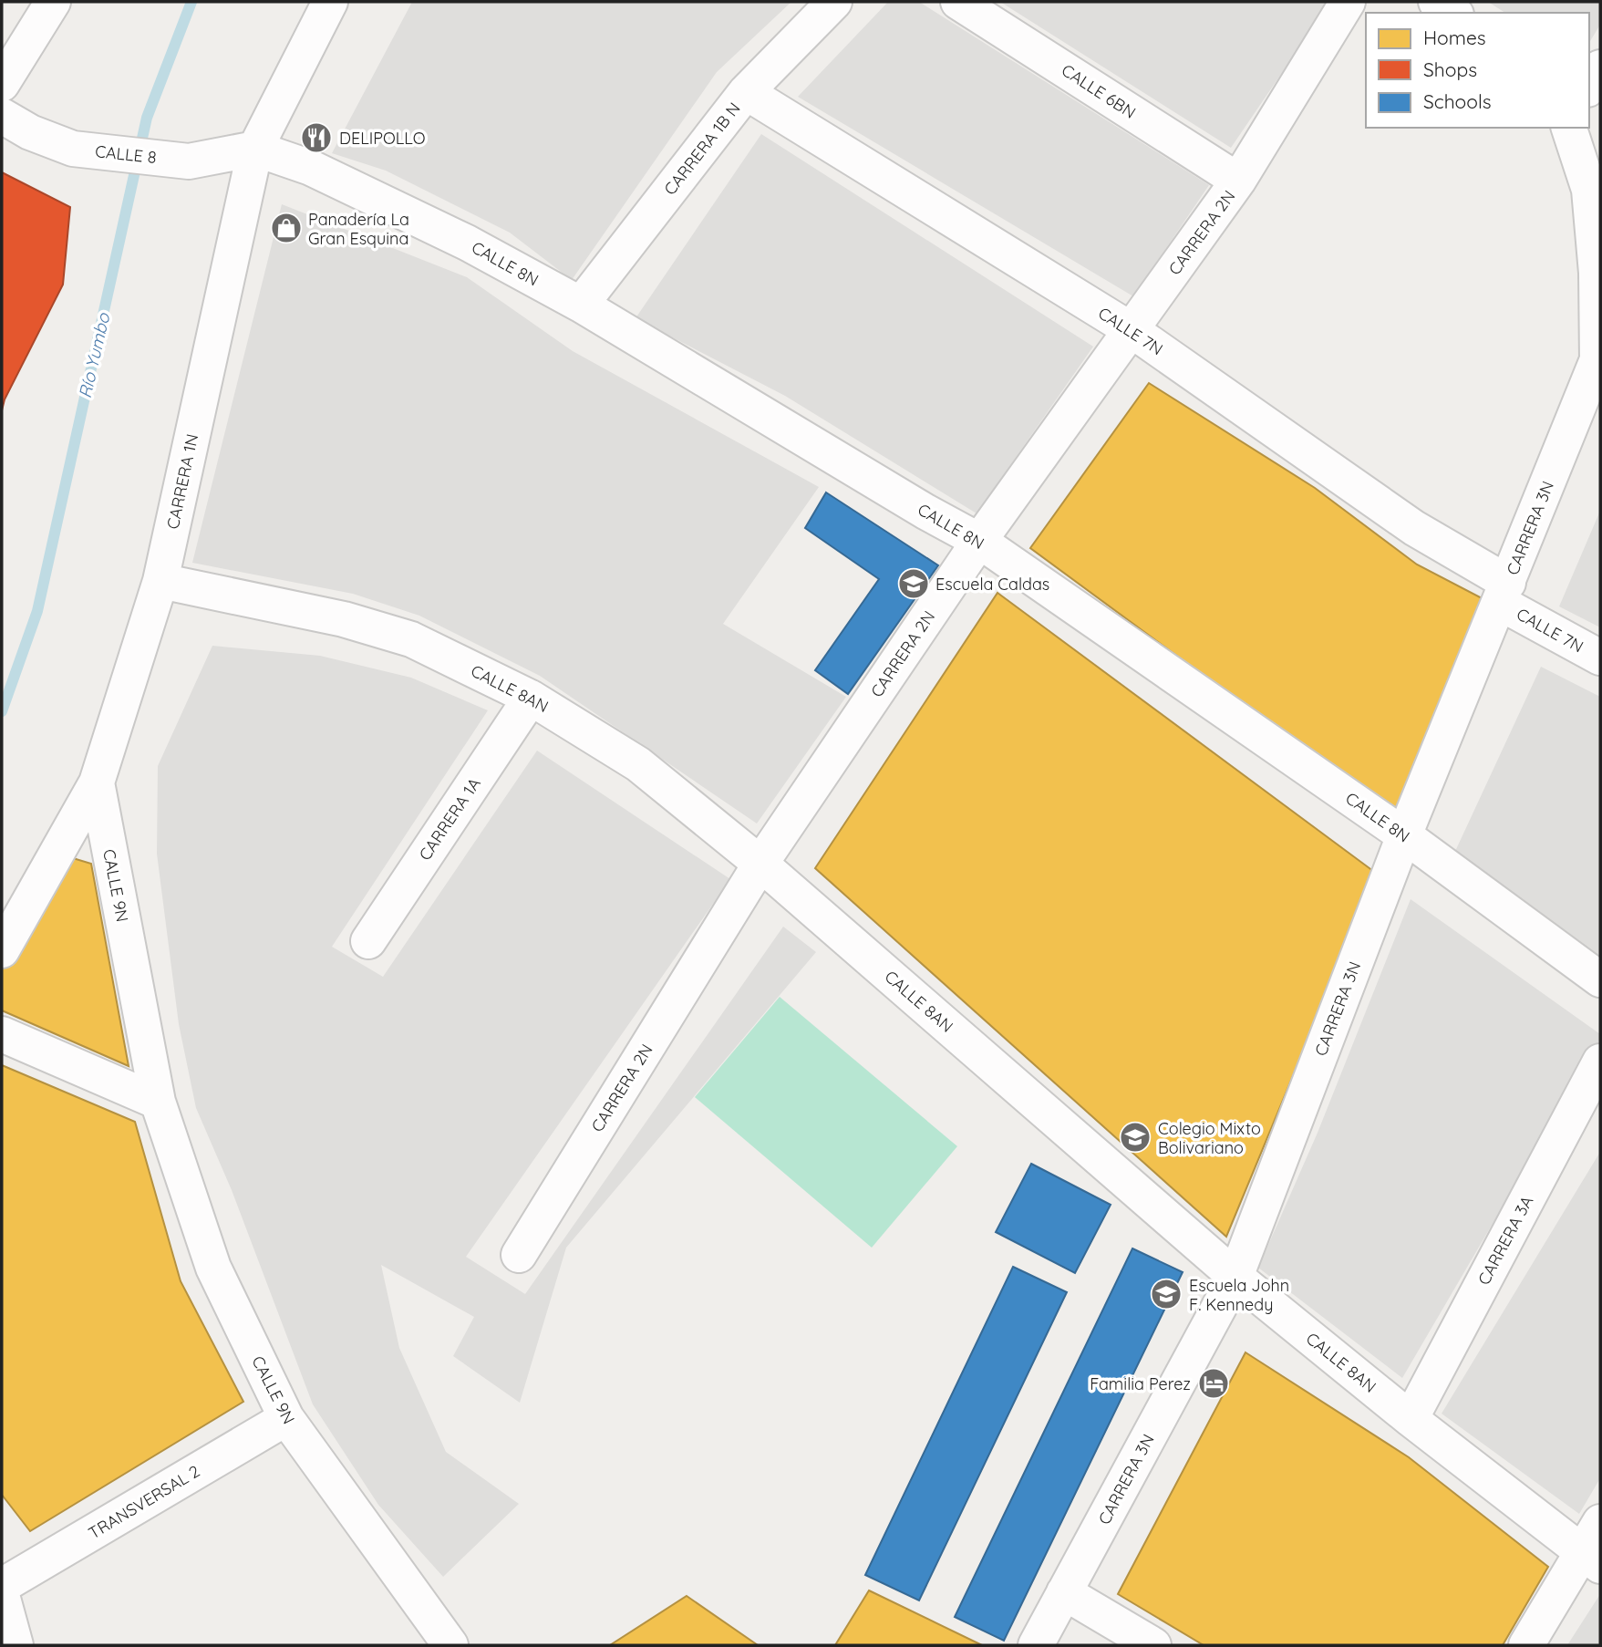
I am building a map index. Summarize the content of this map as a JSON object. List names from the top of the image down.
{
  "streets": {
    "street": [
      "CALLE 6BN",
      "CARRERA 1B N",
      "CALLE 8",
      "CARRERA 2N",
      "CALLE 8N",
      "CALLE 7N",
      "CARRERA 1N",
      "CARRERA 3N",
      "CALLE 8AN",
      "CARRERA 1A",
      "CALLE 9N",
      "CARRERA 3A",
      "TRANSVERSAL 2"
    ]
  },
  "crossings": [
    ["CALLE 6BN", "CARRERA 2N"],
    ["CARRERA 1B N", "CALLE 8N"],
    ["CARRERA 1B N", "CALLE 7N"],
    ["CALLE 8", "CALLE 8N"],
    ["CALLE 8", "CARRERA 1N"],
    ["CARRERA 2N", "CALLE 8N"],
    ["CARRERA 2N", "CALLE 7N"],
    ["CARRERA 2N", "CALLE 8AN"],
    ["CALLE 8N", "CARRERA 1N"],
    ["CALLE 8N", "CARRERA 3N"],
    ["CALLE 7N", "CARRERA 3N"],
    ["CARRERA 1N", "CALLE 8AN"],
    ["CARRERA 1N", "CALLE 9N"],
    ["CARRERA 3N", "CALLE 8AN"],
    ["CALLE 8AN", "CARRERA 1A"],
    ["CALLE 8AN", "CARRERA 3A"],
    ["CALLE 9N", "TRANSVERSAL 2"]
  ],
  "water": ["Río Yumbo"],
  "places": {
    "restaurant": ["DELIPOLLO"],
    "shop": ["Panadería La Gran Esquina"],
    "school or university": ["Escuela Caldas", "Colegio Mixto Bolivariano", "Escuela John F. Kennedy"],
    "hotel": ["Familia Perez"]
  },
  "legend": ["Homes", "Shops", "Schools"]
}
